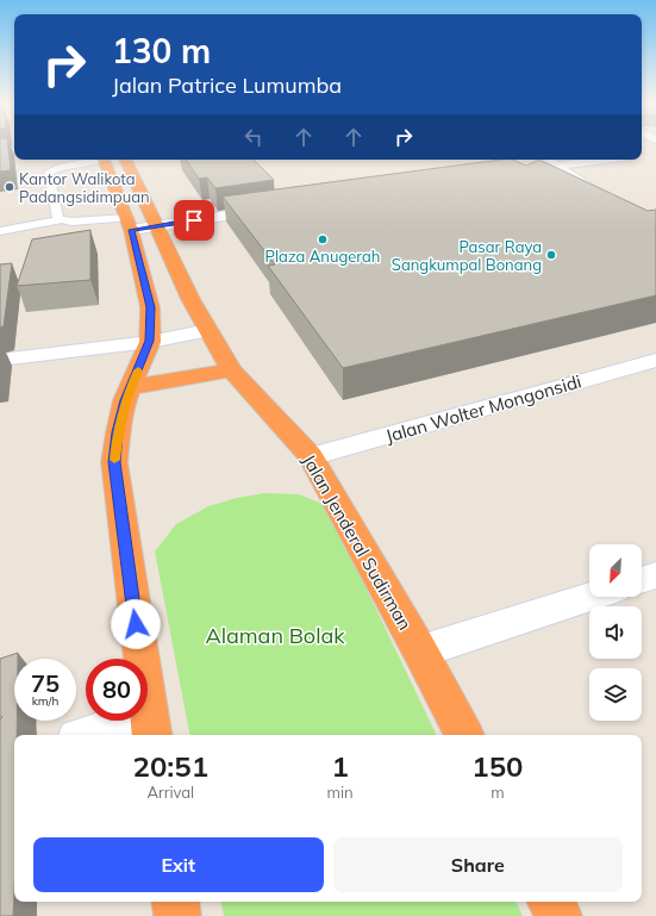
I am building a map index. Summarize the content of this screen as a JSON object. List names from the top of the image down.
{
  "streets": {
    "highway": ["Jalan Jenderal Sudirman"],
    "street": ["Jalan Wolter Mongonsidi"]
  },
  "crossings": [
    ["Jalan Wolter Mongonsidi", "Jalan Jenderal Sudirman"]
  ],
  "parks": ["Alaman Bolak"],
  "places": ["Kantor Walikota Padangsidimpuan", "Plaza Anugerah", "Pasar Raya Sangkumpal Bonang"],
  "north": "bottom left",
  "page": {
    "turn": ["130 m", "Jalan Patrice Lumumba"],
    "speed": "75 km/h",
    "limit": "80",
    "eta": [
      "20:51",
      "Arrival",
      "1",
      "min",
      "150",
      "m"
    ],
    "buttons": ["Exit", "Share"]
  }
}
